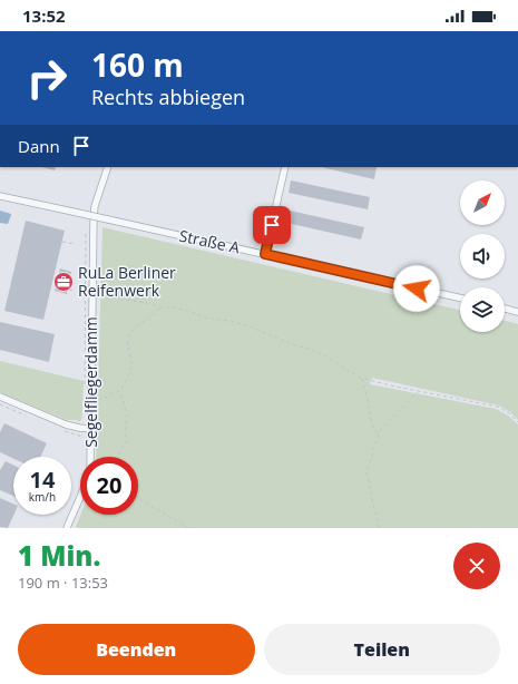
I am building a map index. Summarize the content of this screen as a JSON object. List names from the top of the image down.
{
  "streets": {
    "street": ["Straße A", "Segelfliegerdamm"]
  },
  "places": {
    "office": ["RuLa Berliner Reifenwerk"]
  },
  "north": "top right",
  "page": {
    "status": "13:52",
    "turn": ["160 m", "Rechts abbiegen"],
    "then": "Dann",
    "speed": "14 km/h",
    "limit": "20",
    "heading": ["1 Min.", "190 m · 13:53"],
    "buttons": ["Beenden", "Teilen"]
  }
}
